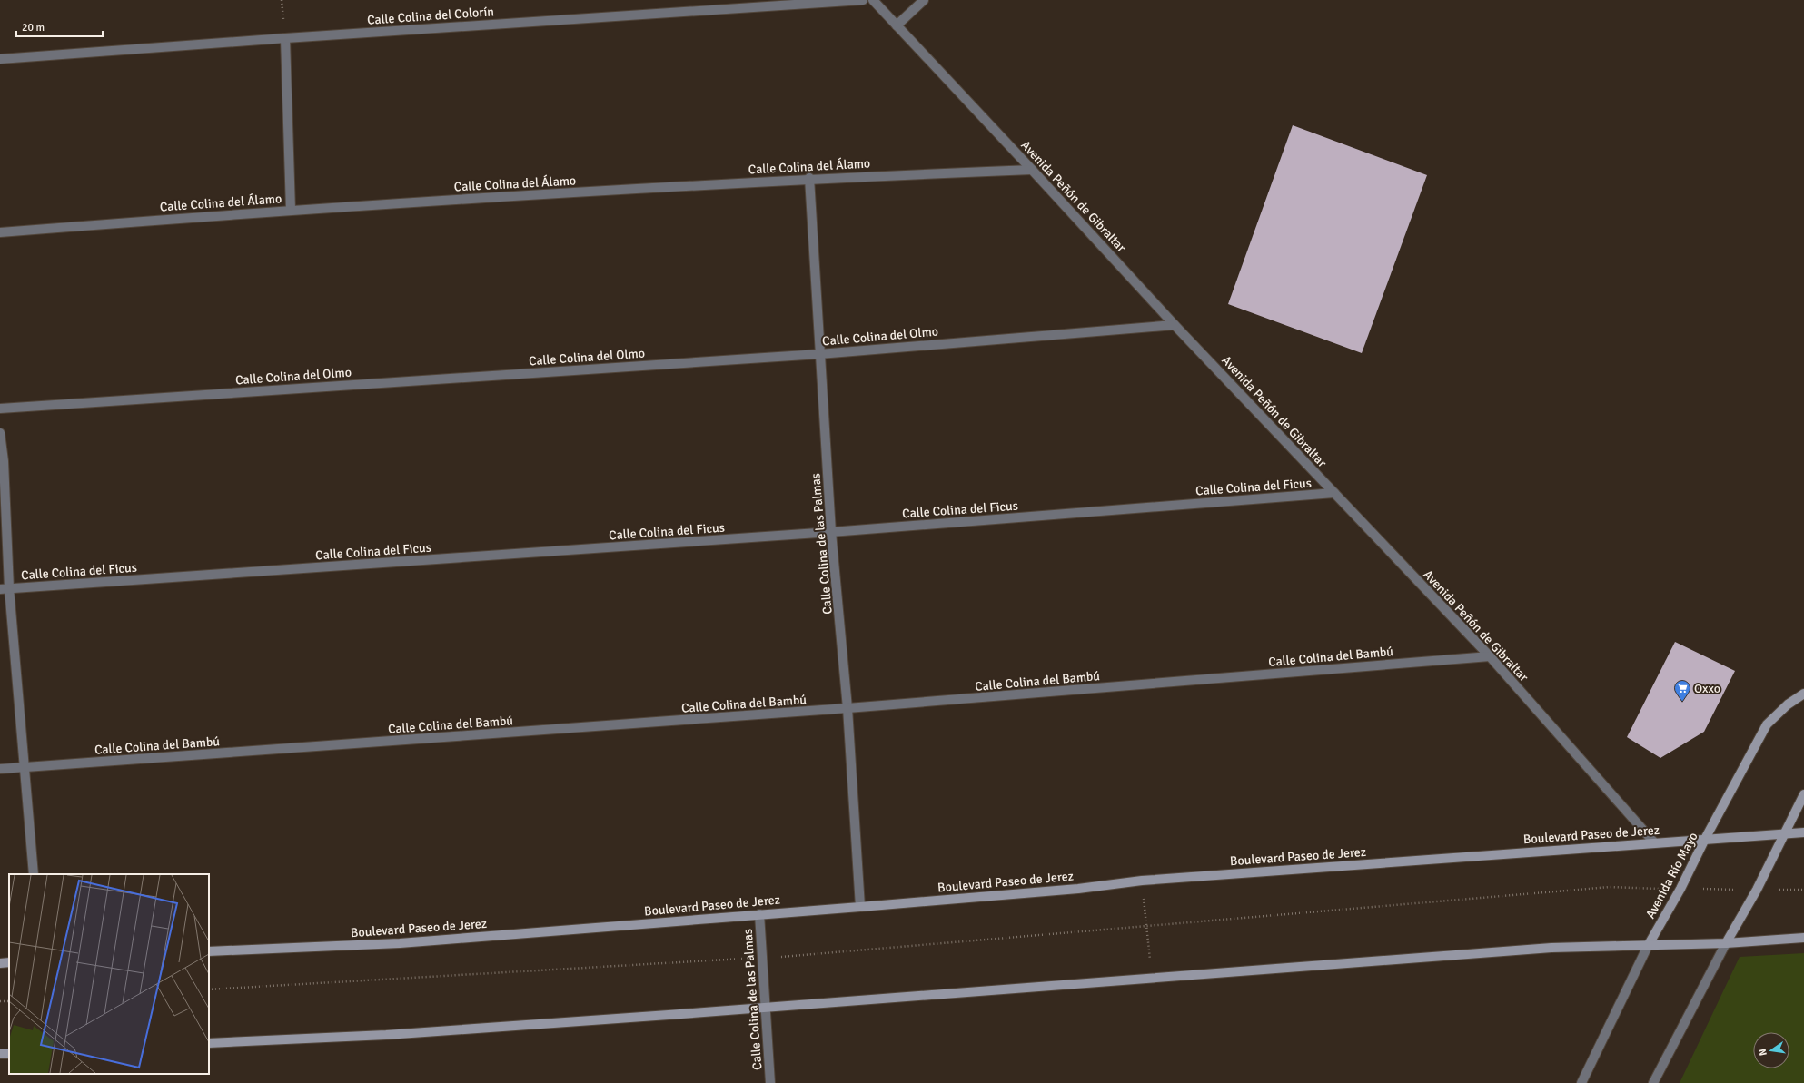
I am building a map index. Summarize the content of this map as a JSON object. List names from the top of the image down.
{
  "streets": {
    "main road": ["Boulevard Paseo de Jerez", "Avenida Río Mayo"],
    "street": [
      "Calle Colina del Colorín",
      "Calle Colina del Álamo",
      "Avenida Peñón de Gibraltar",
      "Calle Colina del Olmo",
      "Calle Colina del Ficus",
      "Calle Colina de las Palmas",
      "Calle Colina del Bambú"
    ]
  },
  "crossings": [
    ["Calle Colina del Álamo", "Avenida Peñón de Gibraltar"],
    ["Calle Colina del Álamo", "Calle Colina de las Palmas"],
    ["Avenida Peñón de Gibraltar", "Calle Colina del Olmo"],
    ["Avenida Peñón de Gibraltar", "Calle Colina del Ficus"],
    ["Avenida Peñón de Gibraltar", "Calle Colina del Bambú"],
    ["Avenida Peñón de Gibraltar", "Boulevard Paseo de Jerez"],
    ["Calle Colina del Olmo", "Calle Colina de las Palmas"],
    ["Calle Colina del Ficus", "Calle Colina de las Palmas"],
    ["Calle Colina de las Palmas", "Calle Colina del Bambú"],
    ["Calle Colina de las Palmas", "Boulevard Paseo de Jerez"],
    ["Boulevard Paseo de Jerez", "Avenida Río Mayo"]
  ],
  "places": {
    "supermarket": ["Oxxo"]
  },
  "scale_bar": "20 m",
  "north": "left"
}
